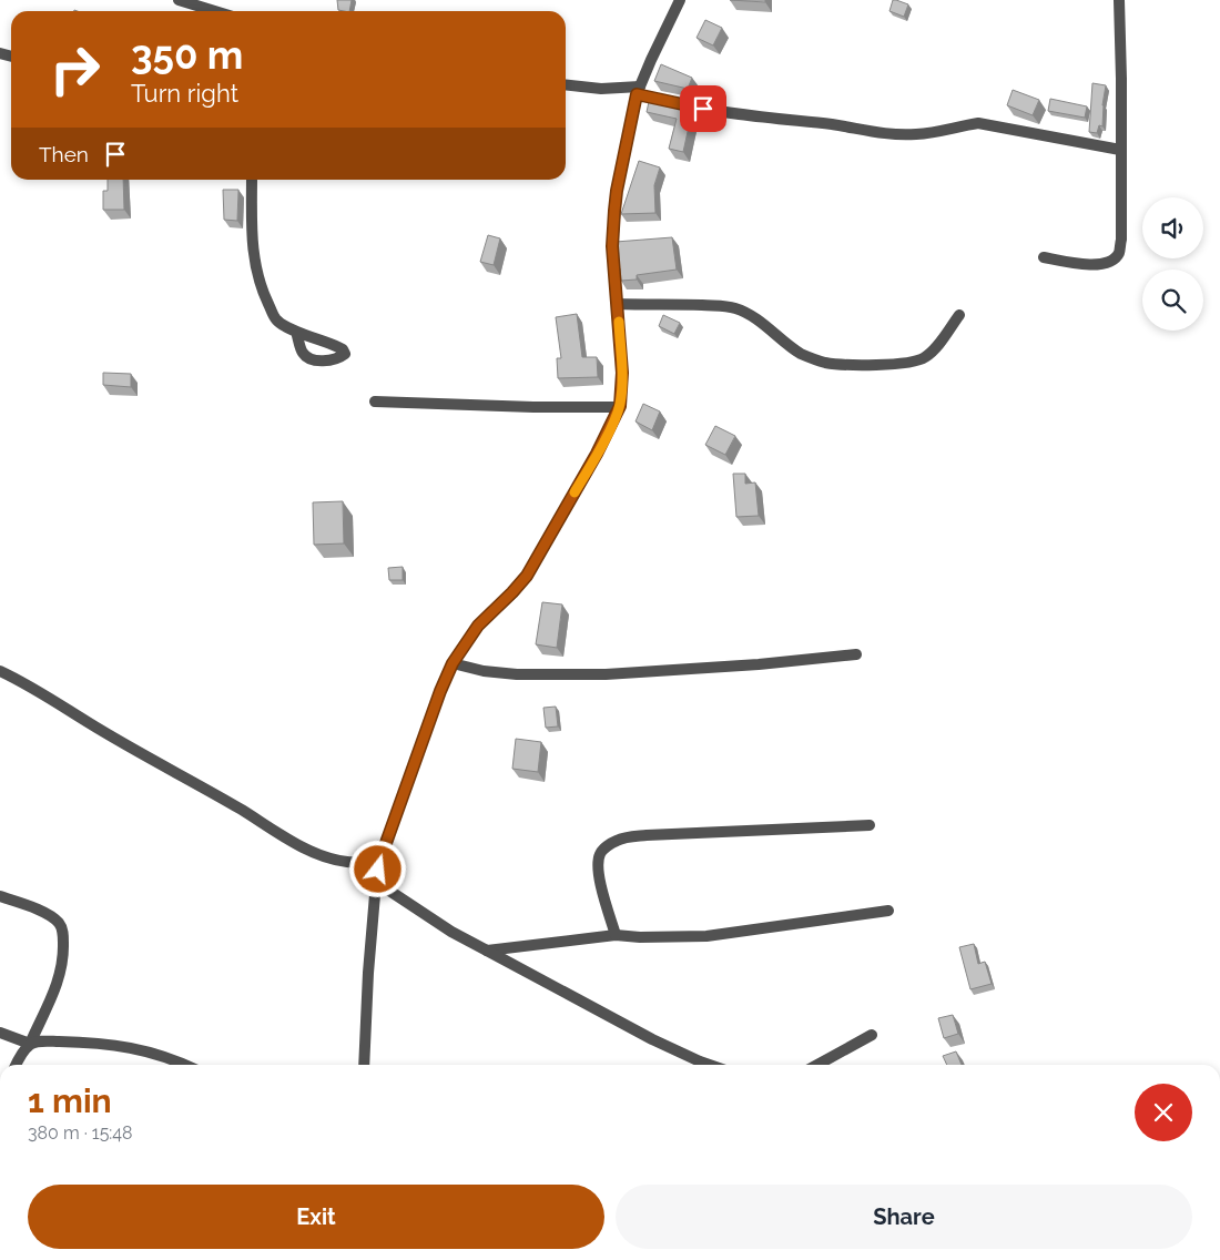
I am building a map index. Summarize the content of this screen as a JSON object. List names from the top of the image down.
{
  "page": {
    "turn": ["350 m", "Turn right"],
    "then": "Then",
    "heading": ["1 min", "380 m · 15:48"],
    "buttons": ["Exit", "Share"]
  }
}
